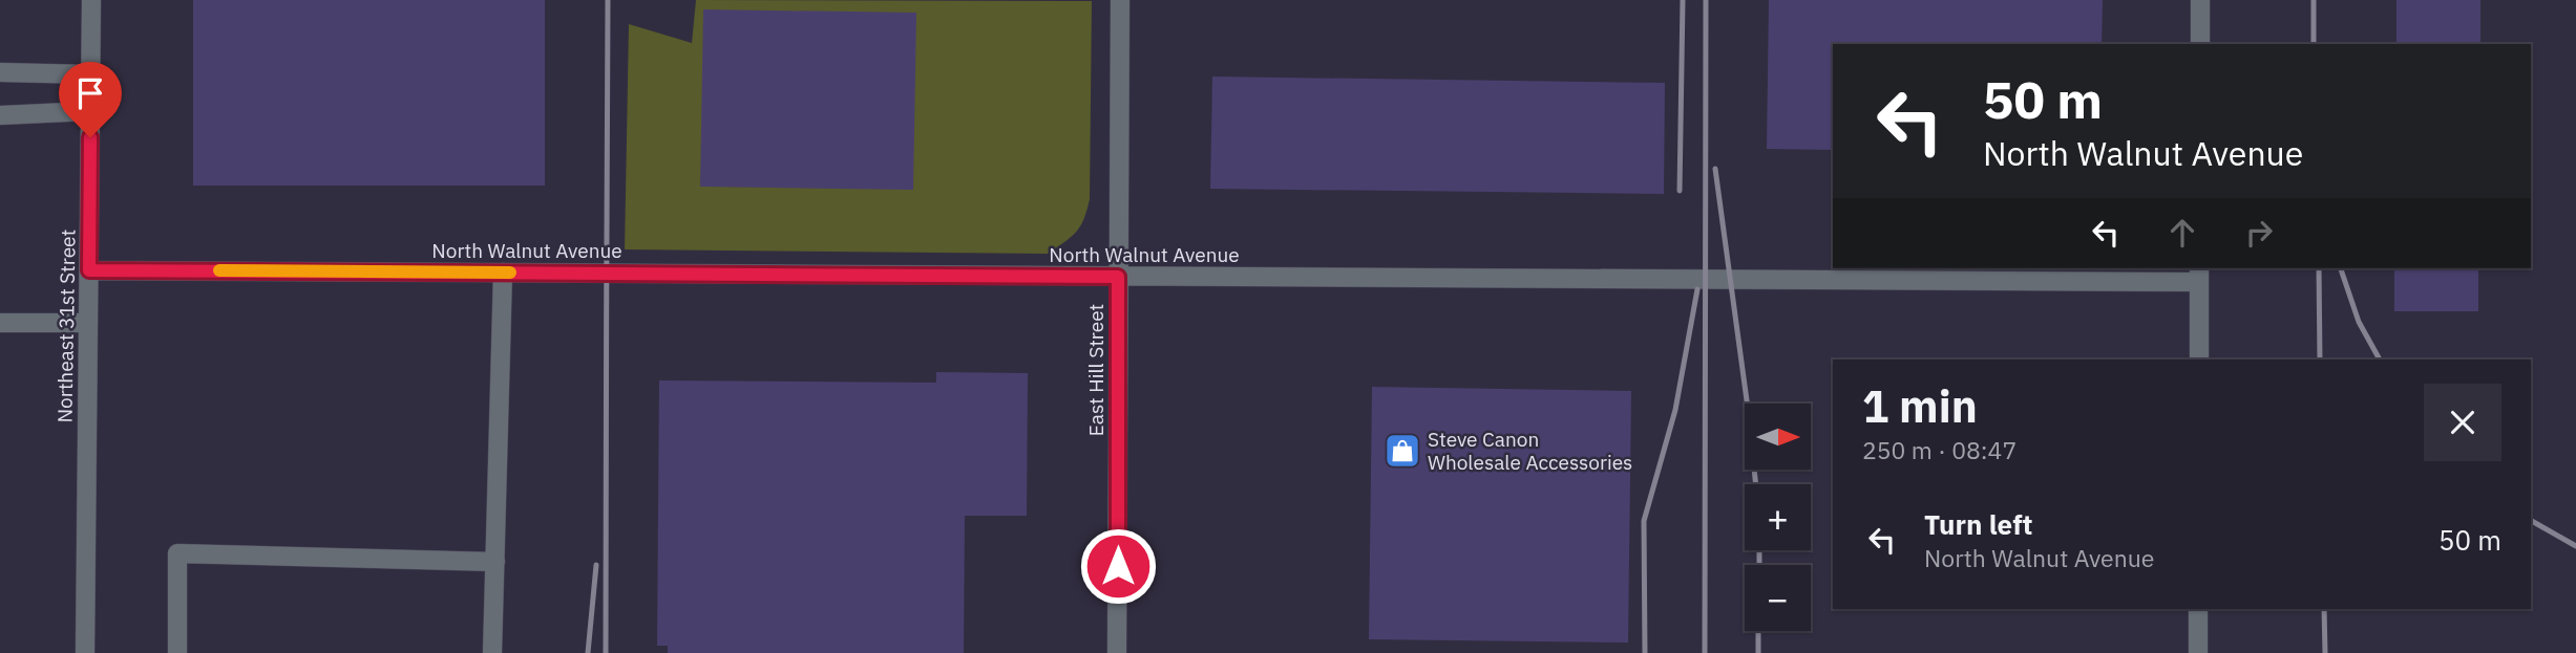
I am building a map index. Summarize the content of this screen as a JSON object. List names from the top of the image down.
{
  "streets": {
    "street": ["North Walnut Avenue", "Northeast 31st Street", "East Hill Street"]
  },
  "crossings": [
    ["North Walnut Avenue", "Northeast 31st Street"],
    ["North Walnut Avenue", "East Hill Street"]
  ],
  "places": {
    "shop": ["Steve Canon Wholesale Accessories"]
  },
  "north": "right",
  "page": {
    "turn": ["50 m", "North Walnut Avenue"],
    "heading": ["1 min", "250 m · 08:47"],
    "map_buttons": ["+", "−"],
    "list": [
      {
        "name": "Turn left",
        "note": "North Walnut Avenue",
        "value": "50 m"
      }
    ]
  }
}
